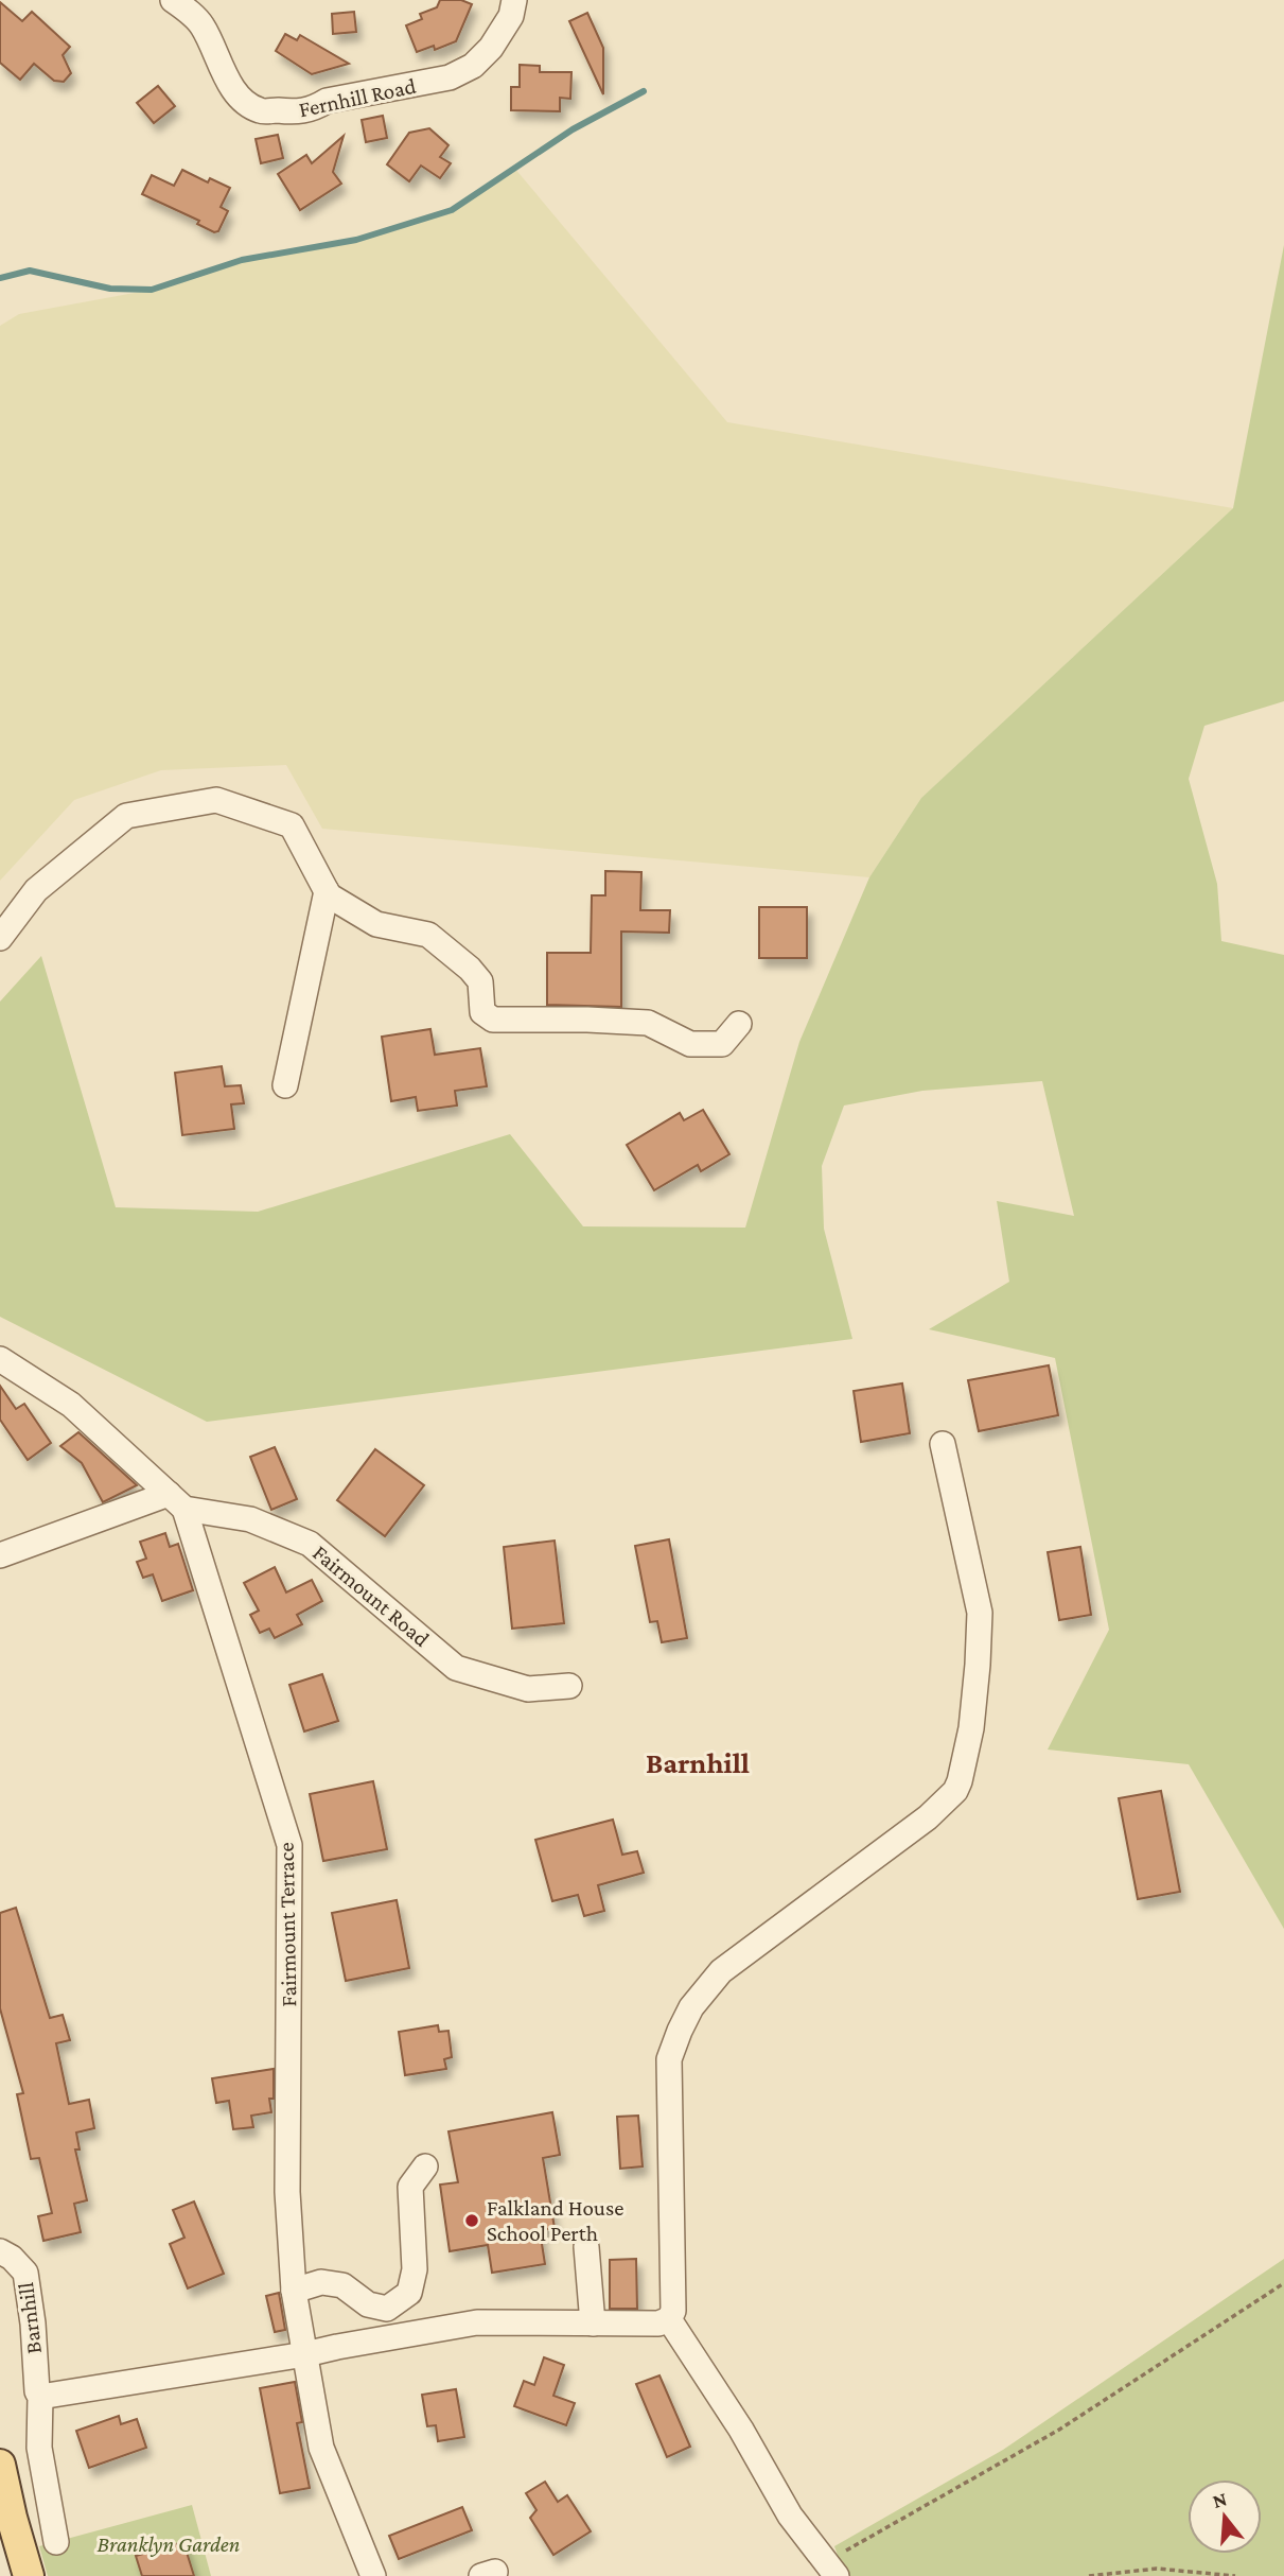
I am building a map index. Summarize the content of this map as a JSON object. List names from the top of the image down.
{
  "streets": {
    "street": [
      "Fernhill Road",
      "Fairmount Road",
      "Fairmount Terrace",
      "Barnhill"
    ]
  },
  "crossings": [
    ["Fairmount Road", "Fairmount Terrace"]
  ],
  "districts": ["Barnhill"],
  "parks": ["Branklyn Garden"],
  "places": ["Falkland House School Perth"],
  "north": "top"
}
